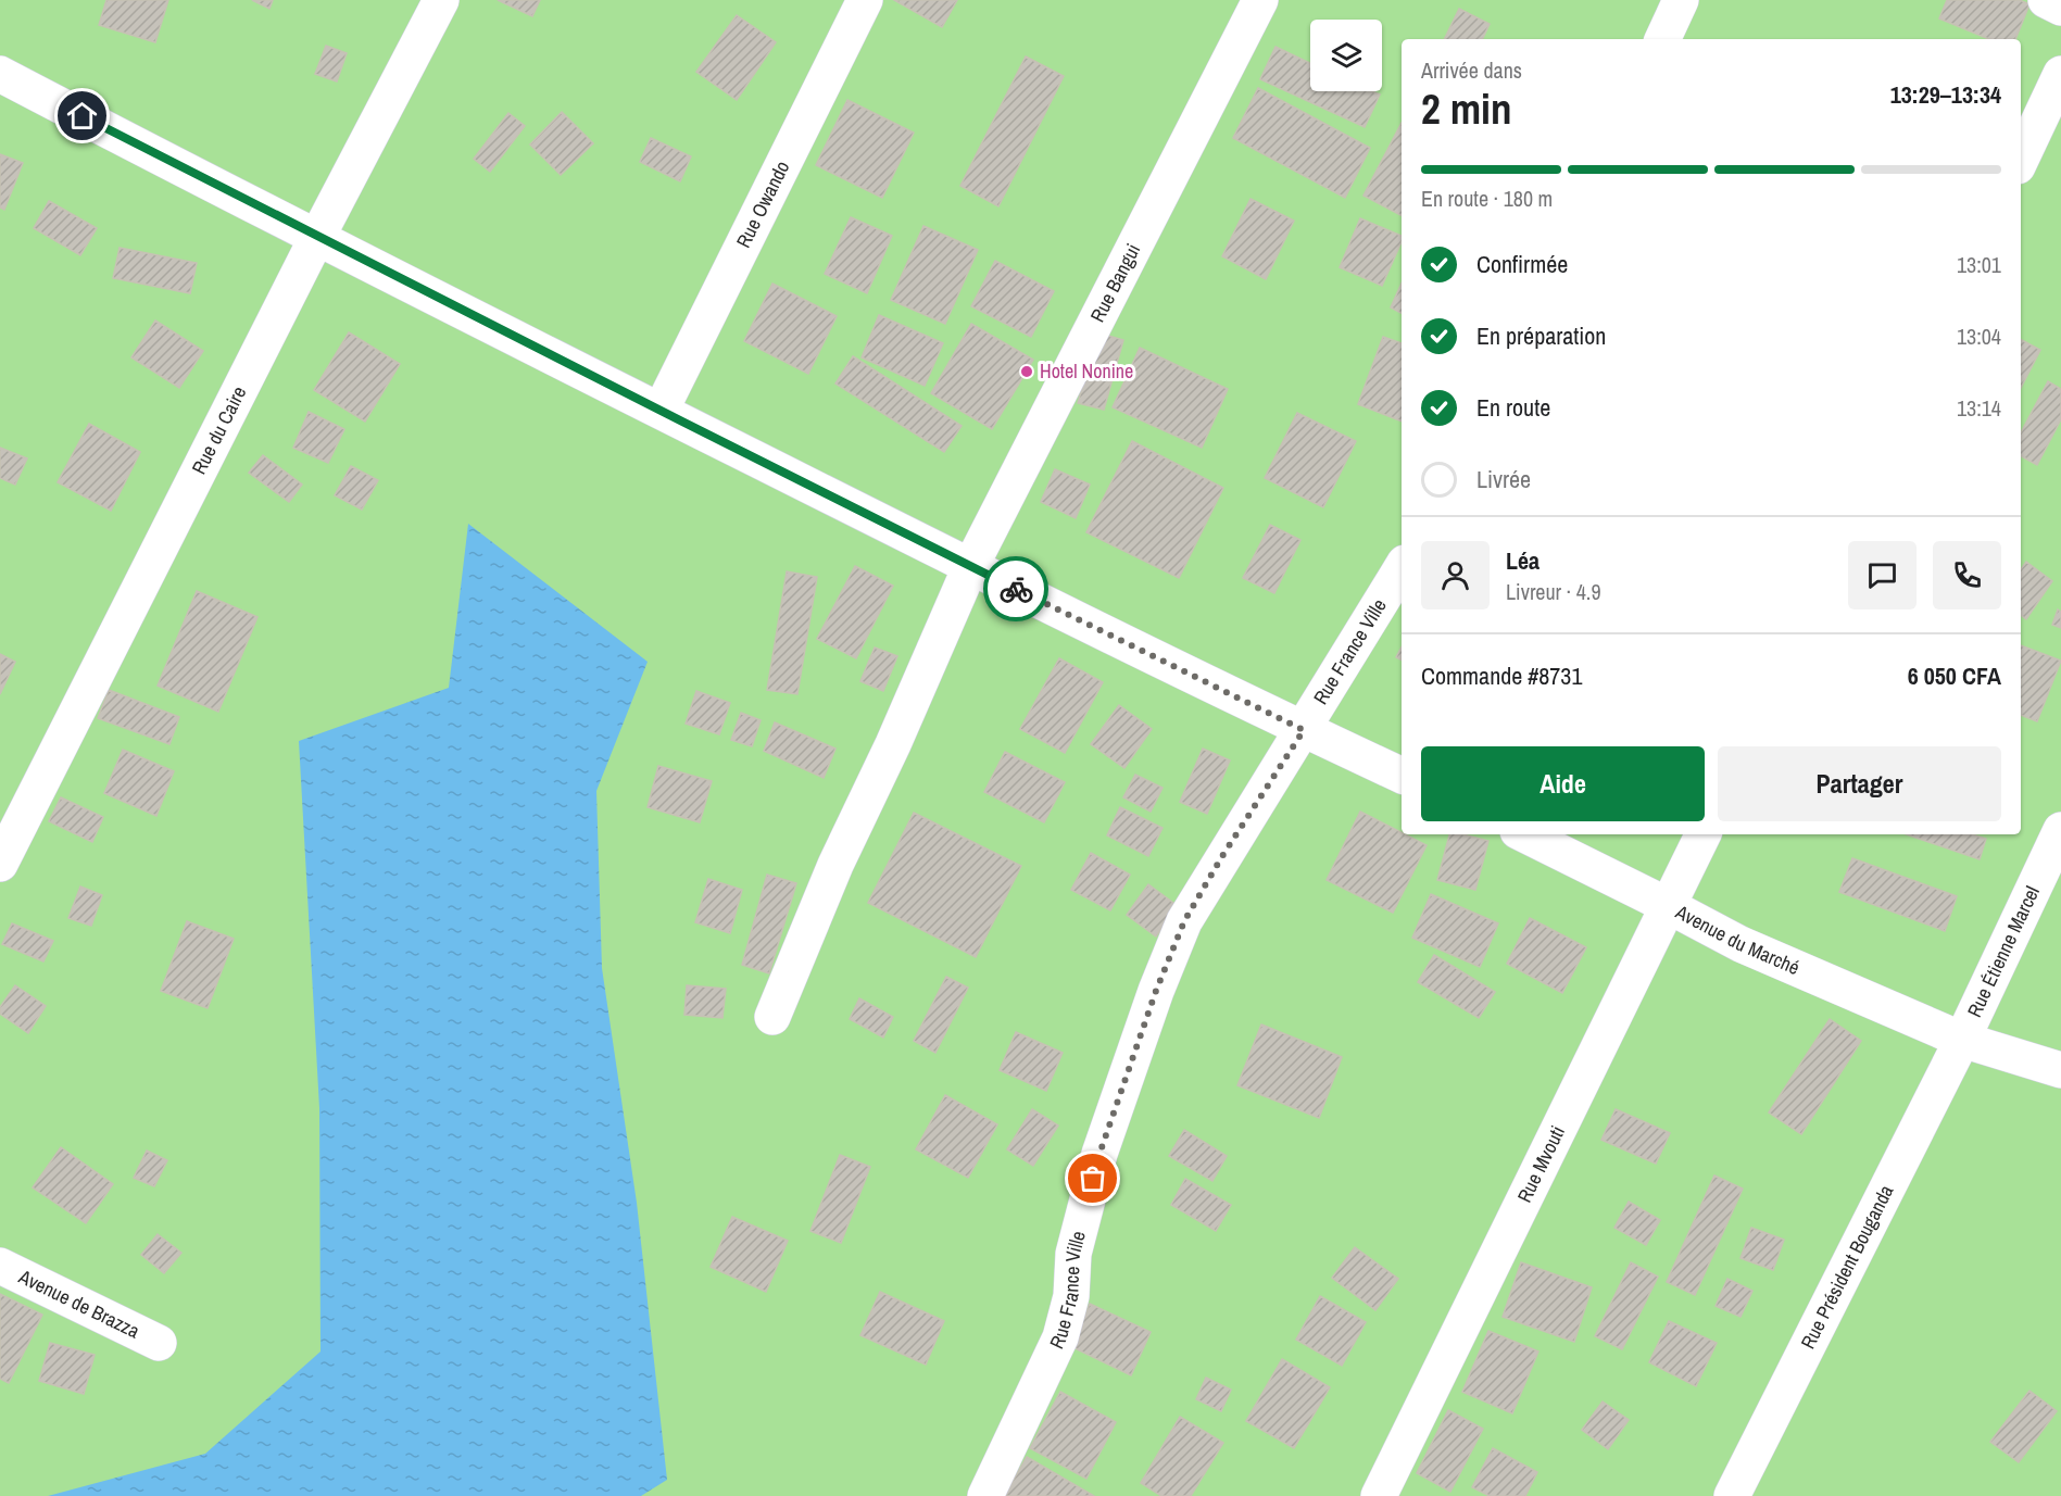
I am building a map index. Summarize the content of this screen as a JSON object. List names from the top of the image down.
{
  "streets": {
    "street": [
      "Rue Owando",
      "Rue Bangui",
      "Rue du Caire",
      "Rue France Ville",
      "Avenue du Marché",
      "Rue Étienne Marcel",
      "Rue Mvouti",
      "Rue Président Bouganda",
      "Avenue de Brazza"
    ]
  },
  "crossings": [
    ["Avenue du Marché", "Rue Étienne Marcel"],
    ["Avenue du Marché", "Rue Mvouti"],
    ["Avenue du Marché", "Rue Président Bouganda"],
    ["Rue Étienne Marcel", "Rue Président Bouganda"]
  ],
  "places": ["Hotel Nonine"],
  "page": {
    "heading": ["2 min", "Arrivée dans", "13:29–13:34"],
    "panel": [
      "Léa",
      "Livreur · 4.9",
      "Commande #8731",
      "6 050 CFA"
    ],
    "bar": "En route · 180 m",
    "list": [
      ["Confirmée", "13:01"],
      ["En préparation", "13:04"],
      ["En route", "13:14"],
      "Livrée"
    ],
    "buttons": ["Aide", "Partager"]
  }
}
